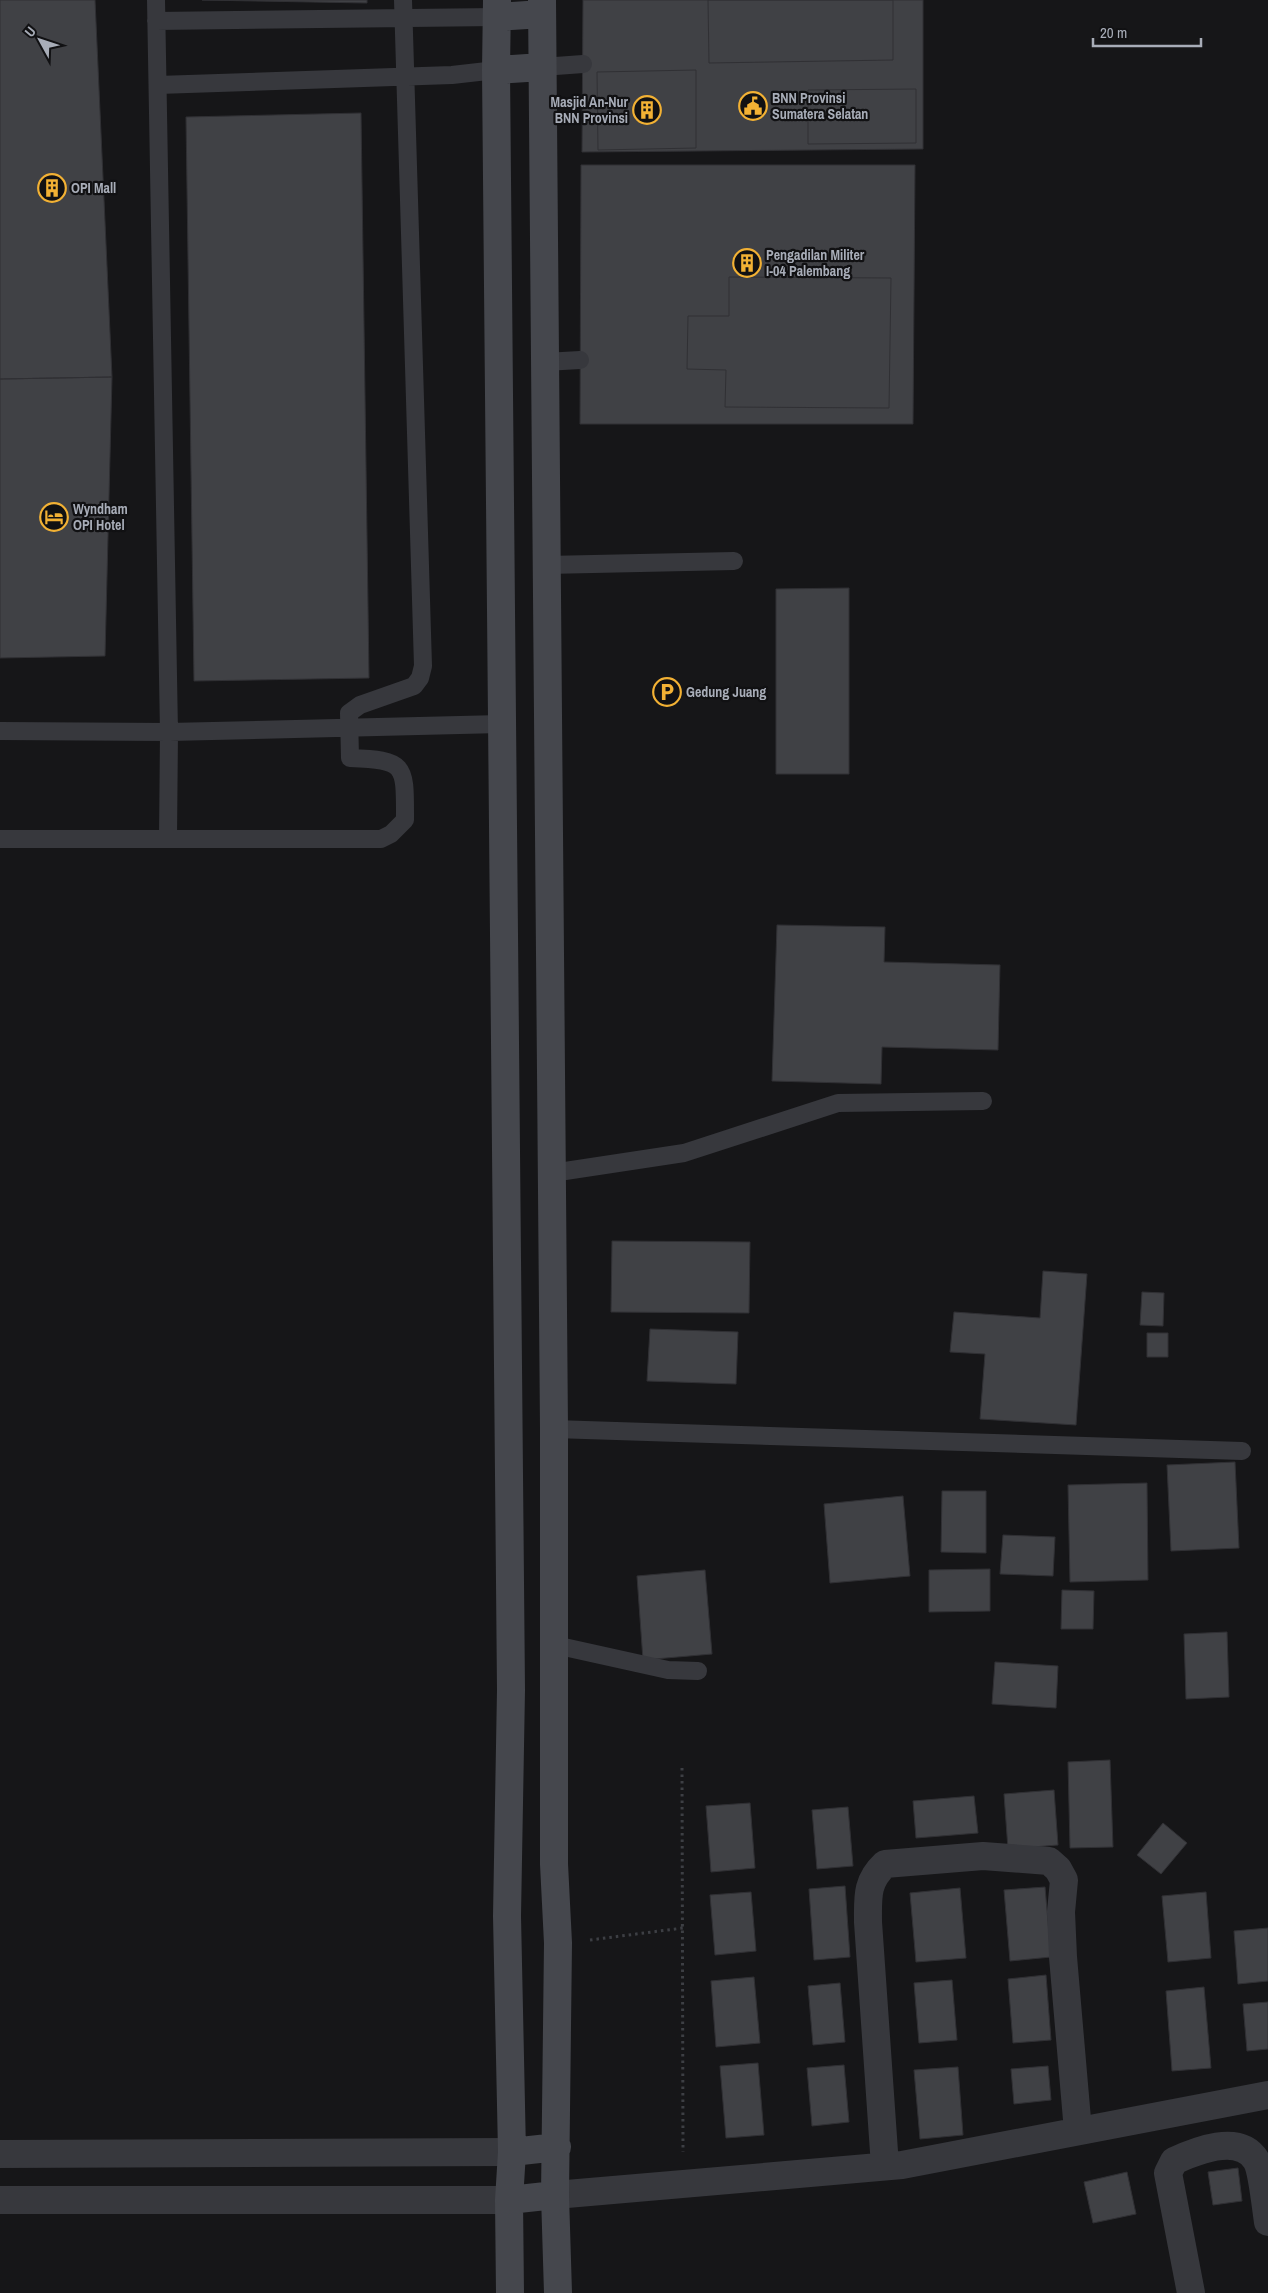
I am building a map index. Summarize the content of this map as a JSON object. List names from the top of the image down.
{
  "places": {
    "public building": ["BNN Provinsi Sumatera Selatan"],
    "building": ["Masjid An-Nur BNN Provinsi", "OPI Mall", "Pengadilan Militer I-04 Palembang"],
    "hotel": ["Wyndham OPI Hotel"],
    "parking": ["Gedung Juang"]
  },
  "scale_bar": "20 m",
  "north": "top left"
}
